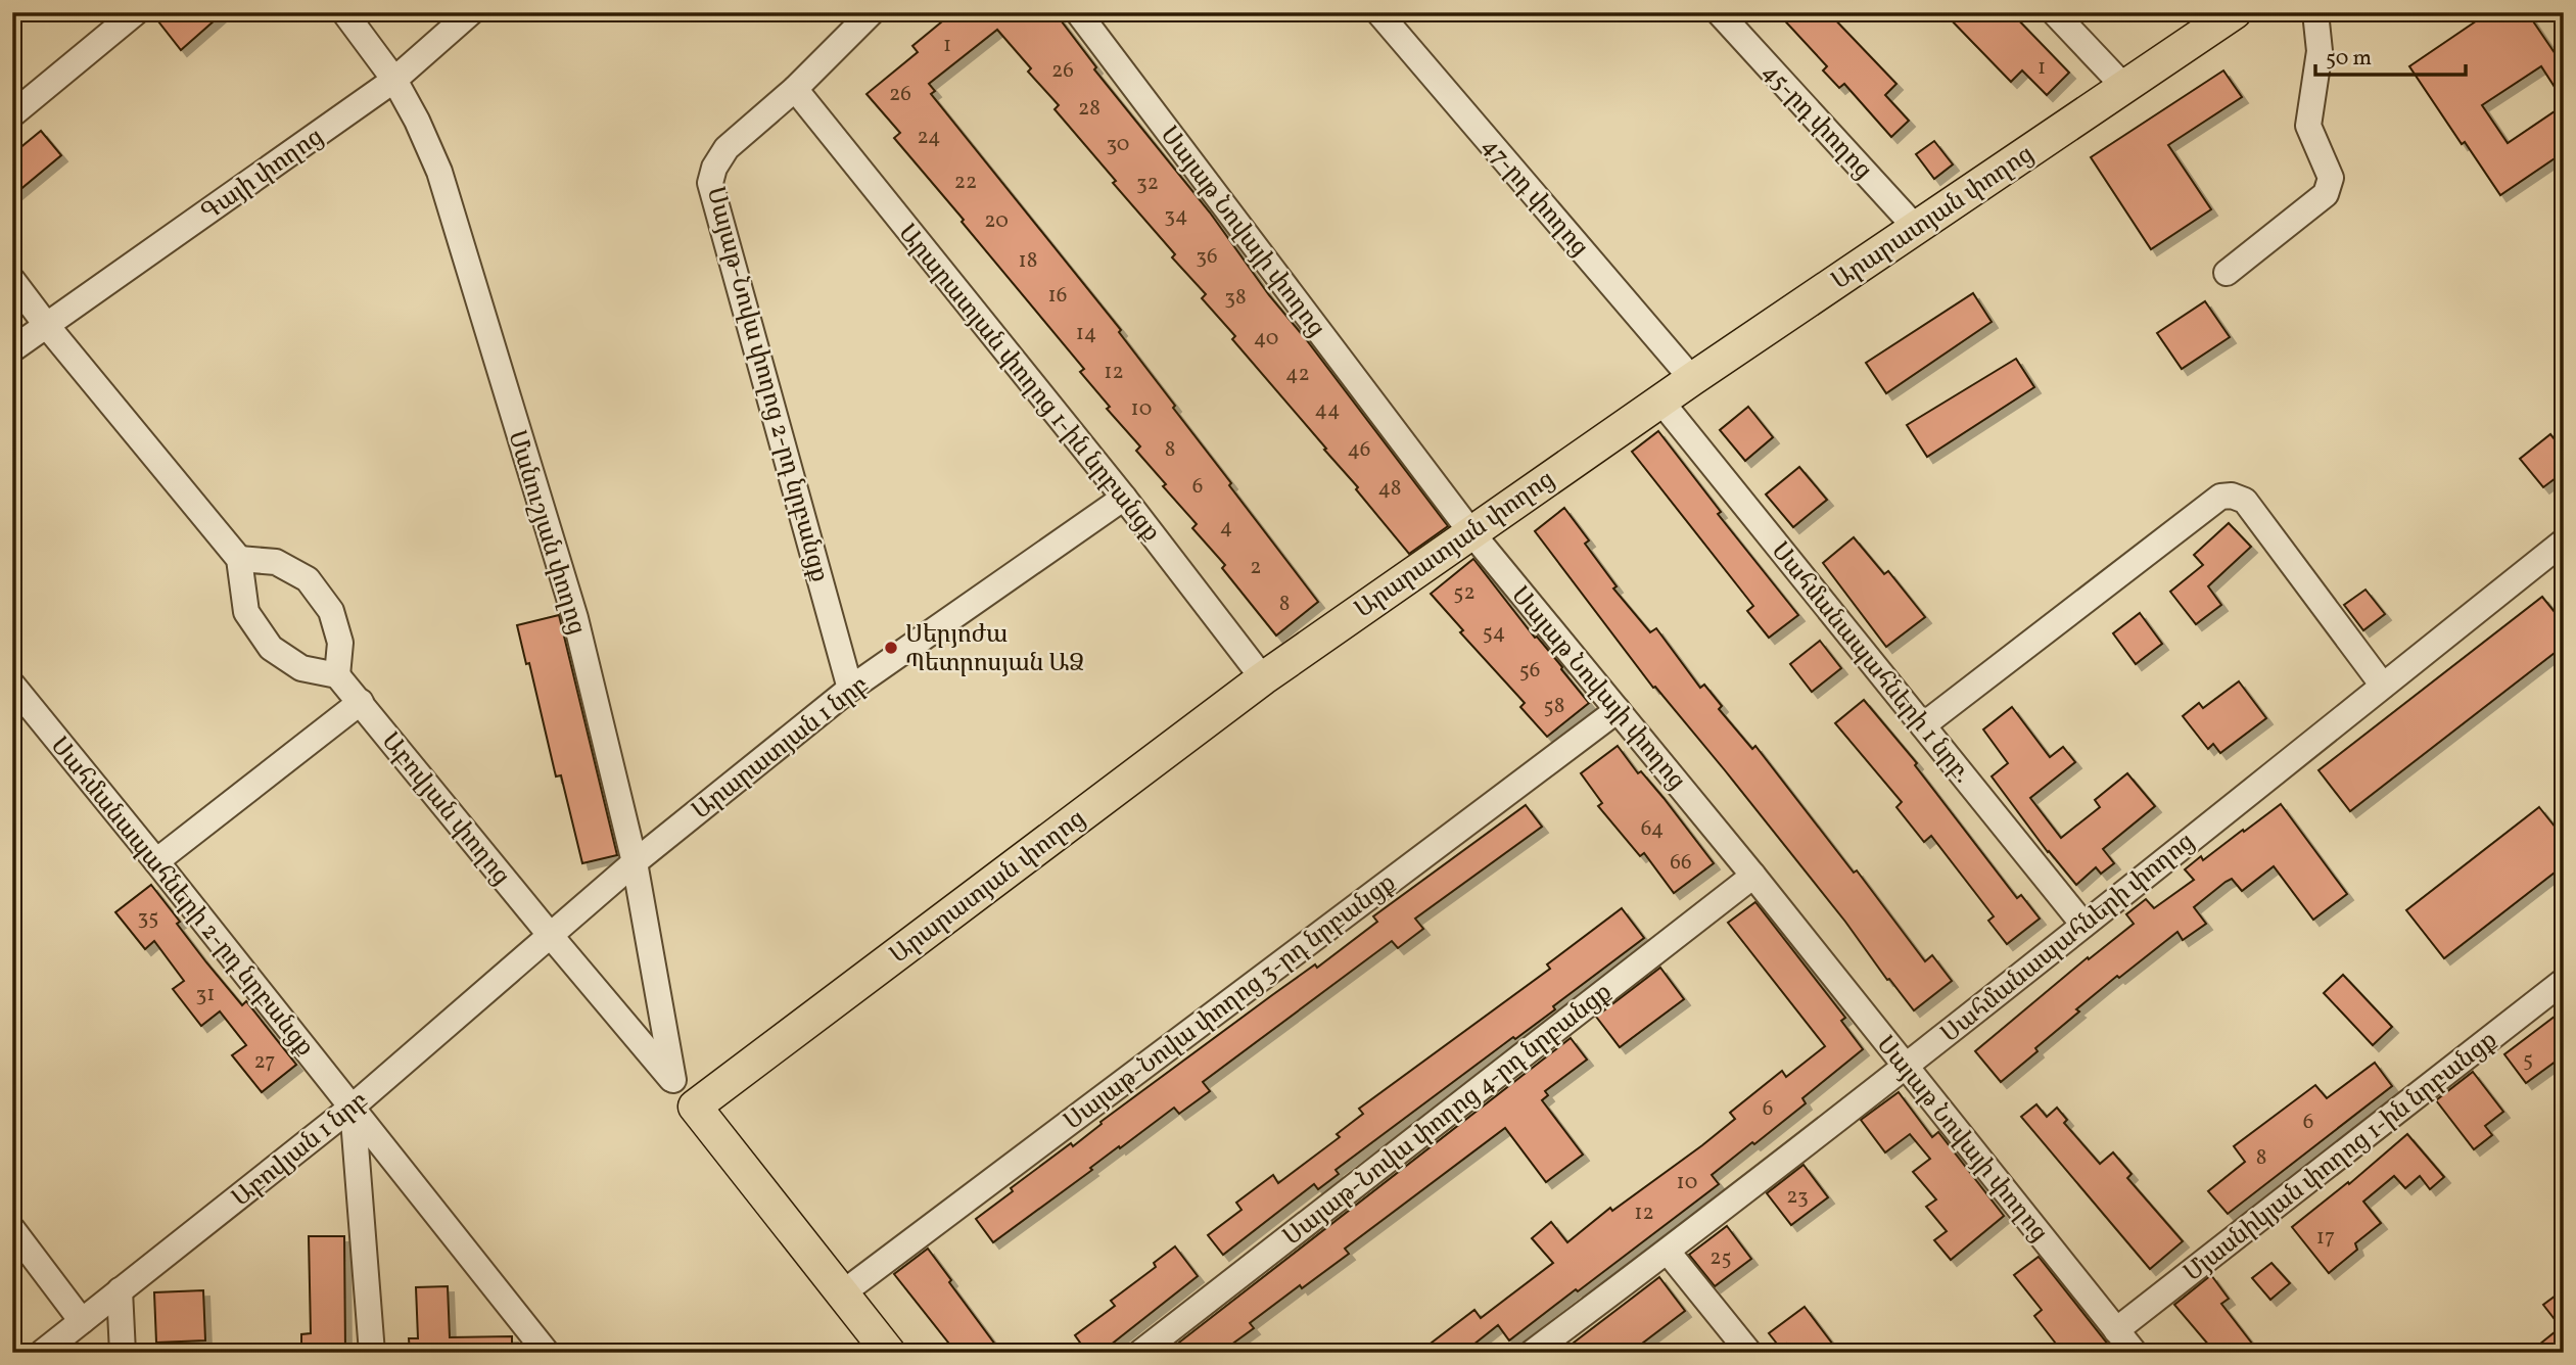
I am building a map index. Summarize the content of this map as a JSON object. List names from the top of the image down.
{
  "streets": {
    "main road": ["Արարատյան փողոց", "Աբովյան փողոց"],
    "street": [
      "45-րդ փողոց",
      "Գայի փողոց",
      "47-րդ փողոց",
      "Սայաթ Նովայի փողոց",
      "Արարատյան փողոց 1-ին նրբանցք",
      "Սայաթ-Նովա փողոց 2-րդ նրբանցք",
      "Մանուշյան փողոց",
      "Սահմանապահների 1 նրբ.",
      "Արարատյան 1 նրբ",
      "Սահմանապահների 2-րդ նրբանցք",
      "Սահմանապահների փողոց",
      "Սայաթ-Նովա փողոց 3-րդ նրբանցք",
      "Սայաթ-Նովա փողոց 4-րդ նրբանցք",
      "Աբովյան 1 նրբ",
      "Մյասնիկյան փողոց 1-ին նրբանցք"
    ]
  },
  "crossings": [
    ["45-րդ փողոց", "Արարատյան փողոց"],
    ["Գայի փողոց", "Մանուշյան փողոց"],
    ["47-րդ փողոց", "Արարատյան փողոց"],
    ["Արարատյան փողոց", "Սայաթ Նովայի փողոց"],
    ["Արարատյան փողոց", "Արարատյան փողոց 1-ին նրբանցք"],
    ["Արարատյան փողոց", "Սահմանապահների 1 նրբ."],
    ["Արարատյան փողոց", "Աբովյան փողոց"],
    ["Սայաթ Նովայի փողոց", "Սահմանապահների փողոց"],
    ["Սայաթ Նովայի փողոց", "Սայաթ-Նովա փողոց 3-րդ նրբանցք"],
    ["Սայաթ Նովայի փողոց", "Սայաթ-Նովա փողոց 4-րդ նրբանցք"],
    ["Սայաթ Նովայի փողոց", "Մյասնիկյան փողոց 1-ին նրբանցք"],
    ["Արարատյան փողոց 1-ին նրբանցք", "Սայաթ-Նովա փողոց 2-րդ նրբանցք"],
    ["Արարատյան փողոց 1-ին նրբանցք", "Արարատյան 1 նրբ"],
    ["Սայաթ-Նովա փողոց 2-րդ նրբանցք", "Արարատյան 1 նրբ"],
    ["Մանուշյան փողոց", "Արարատյան 1 նրբ"],
    ["Մանուշյան փողոց", "Աբովյան փողոց"],
    ["Սահմանապահների 1 նրբ.", "Սահմանապահների փողոց"],
    ["Արարատյան 1 նրբ", "Աբովյան փողոց"],
    ["Արարատյան 1 նրբ", "Աբովյան 1 նրբ"],
    ["Աբովյան փողոց", "Սայաթ-Նովա փողոց 3-րդ նրբանցք"],
    ["Աբովյան փողոց", "Աբովյան 1 նրբ"],
    ["Սահմանապահների 2-րդ նրբանցք", "Աբովյան 1 նրբ"]
  ],
  "places": ["Սերյոժա Պետրոսյան ԱՁ"],
  "house_numbers": [
    "1",
    "1",
    "26",
    "26",
    "28",
    "24",
    "30",
    "22",
    "32",
    "34",
    "20",
    "36",
    "18",
    "16",
    "38",
    "14",
    "40",
    "12",
    "42",
    "10",
    "44",
    "8",
    "46",
    "6",
    "48",
    "4",
    "2",
    "52",
    "8",
    "54",
    "56",
    "58",
    "64",
    "66",
    "35",
    "31",
    "5",
    "27",
    "6",
    "6",
    "8",
    "10",
    "23",
    "12",
    "17",
    "25"
  ],
  "scale_bar": "50 m"
}
